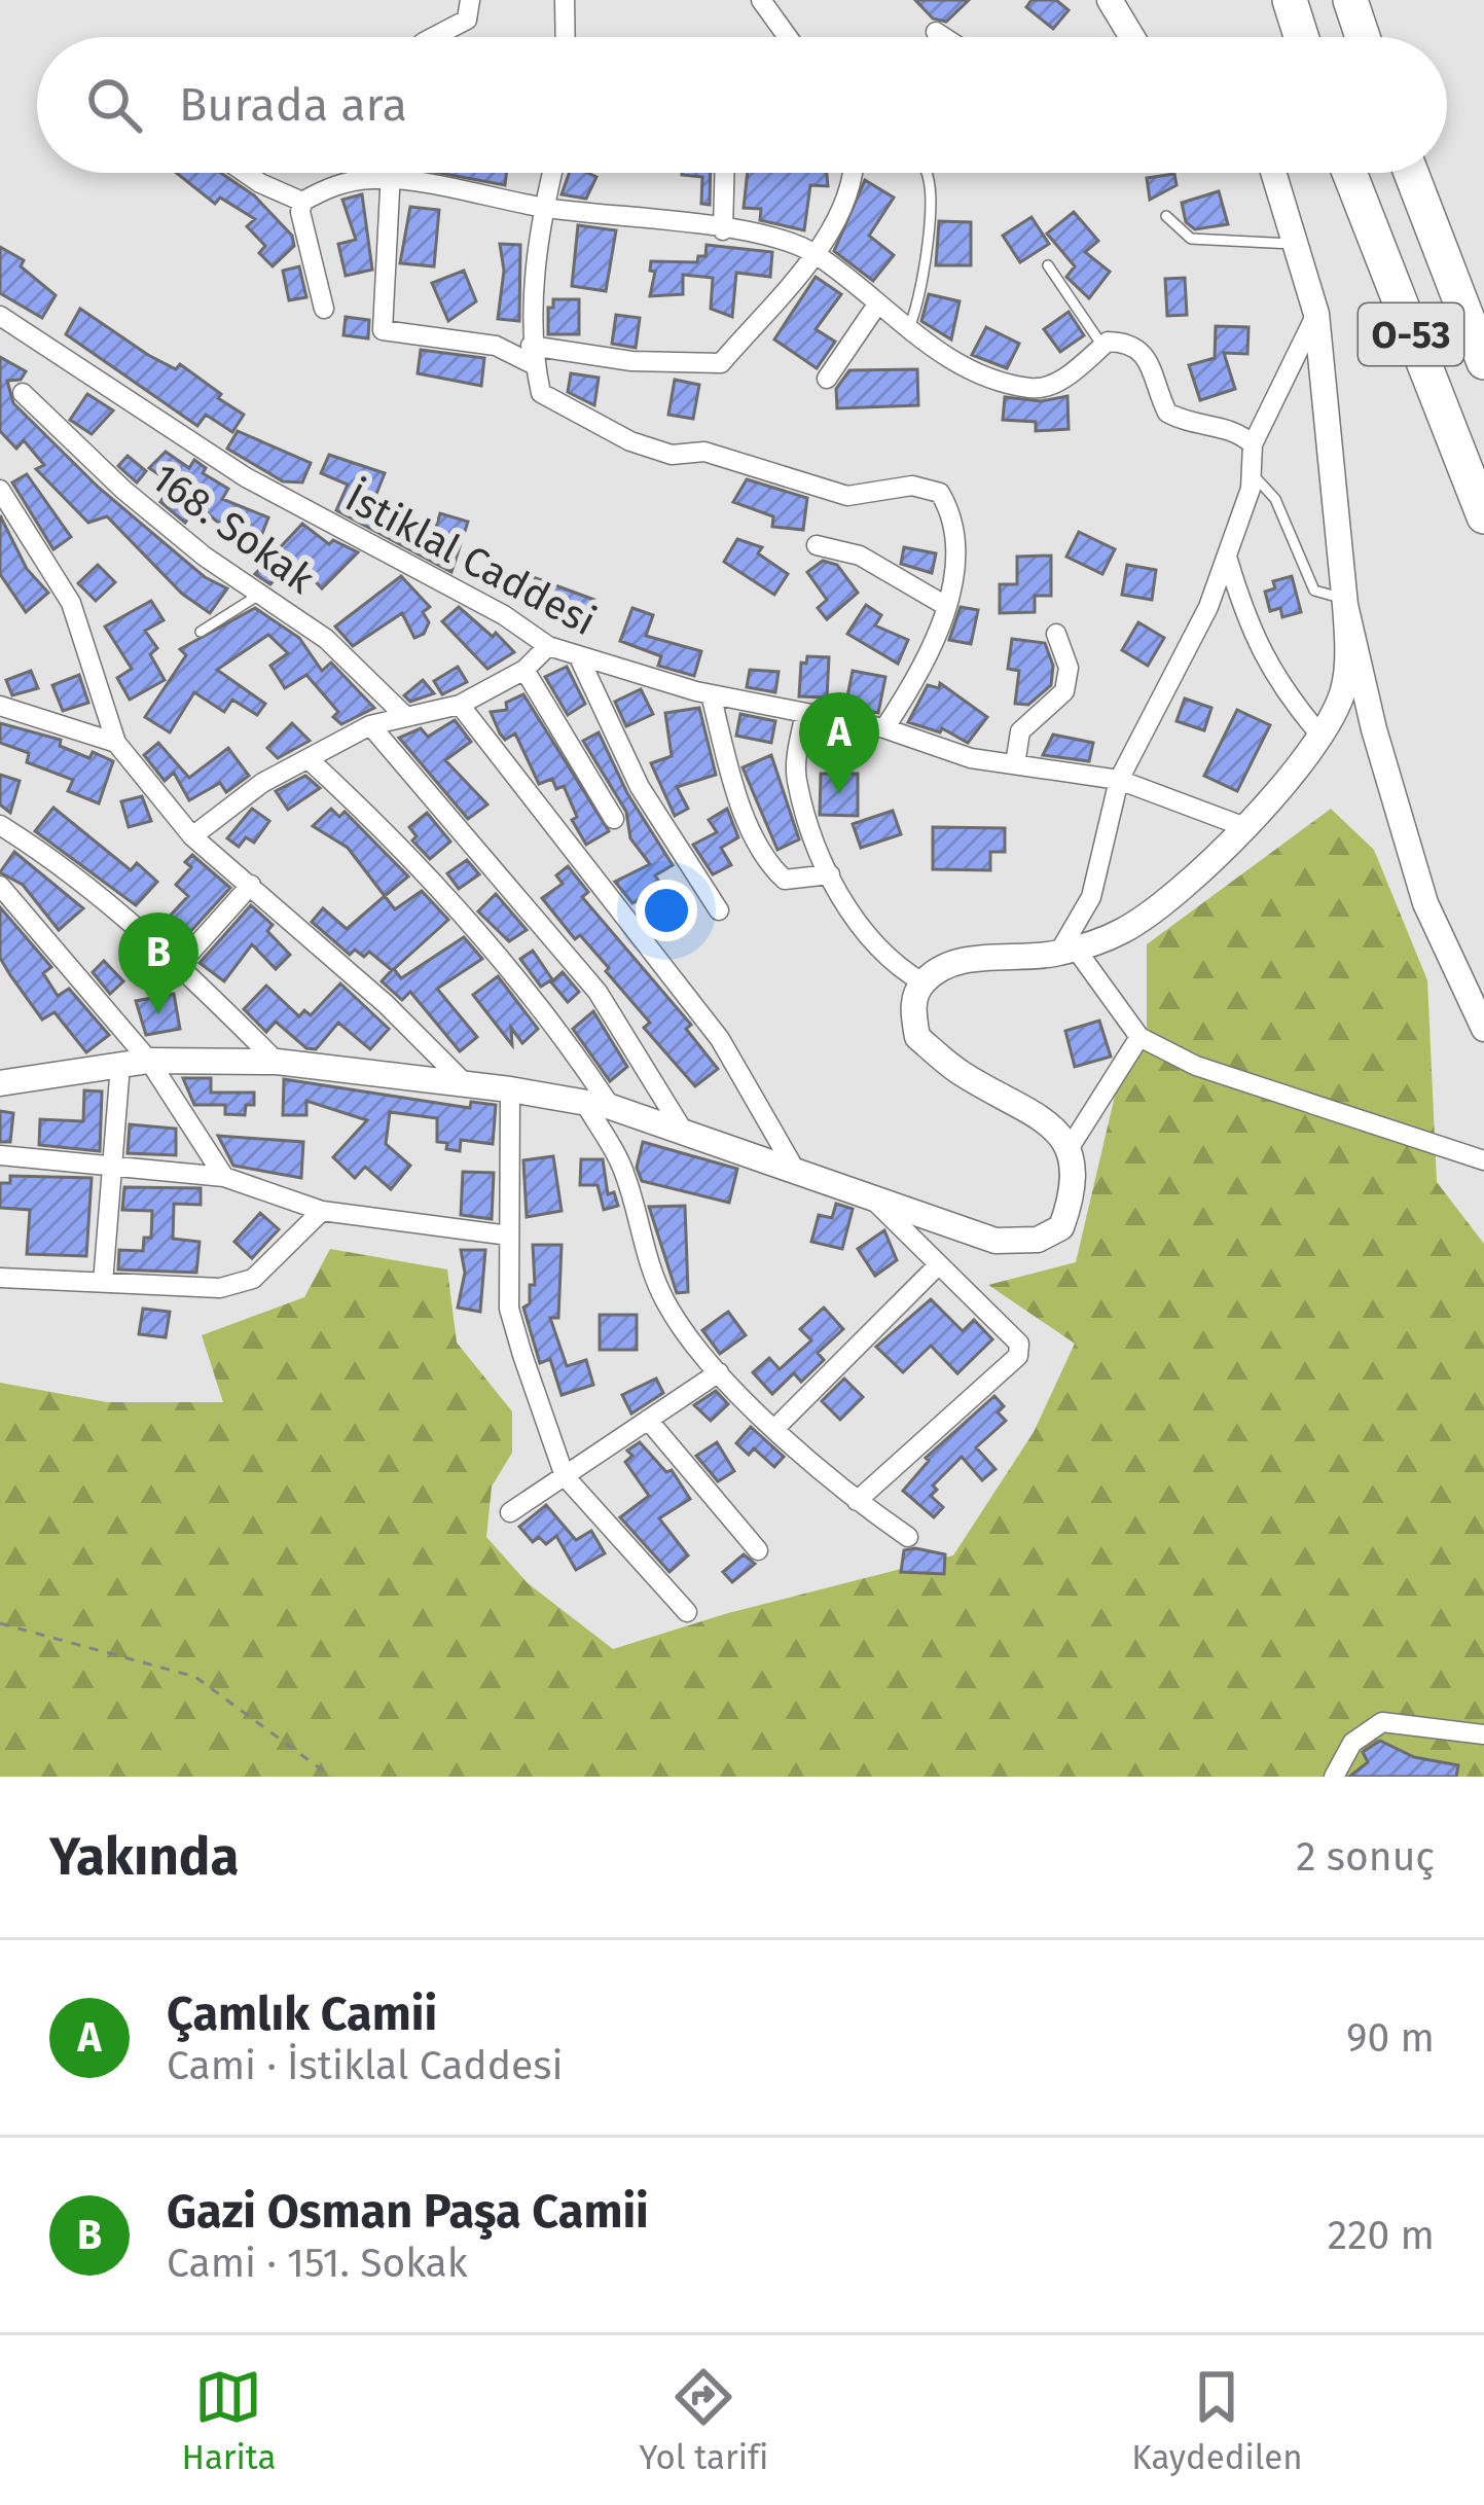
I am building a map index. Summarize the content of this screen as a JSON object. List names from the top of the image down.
{
  "streets": {
    "highway": ["O-53"],
    "street": ["168. Sokak", "İstiklal Caddesi"]
  },
  "page": {
    "search": "Burada ara",
    "pins": ["A", "B"],
    "heading": ["Yakında", "2 sonuç"],
    "list": [
      {
        "mark": "A",
        "name": "Çamlık Camii",
        "note": "Cami · İstiklal Caddesi",
        "value": "90 m"
      },
      {
        "mark": "B",
        "name": "Gazi Osman Paşa Camii",
        "note": "Cami · 151. Sokak",
        "value": "220 m"
      }
    ],
    "nav": ["Harita", "Yol tarifi", "Kaydedilen"]
  }
}
